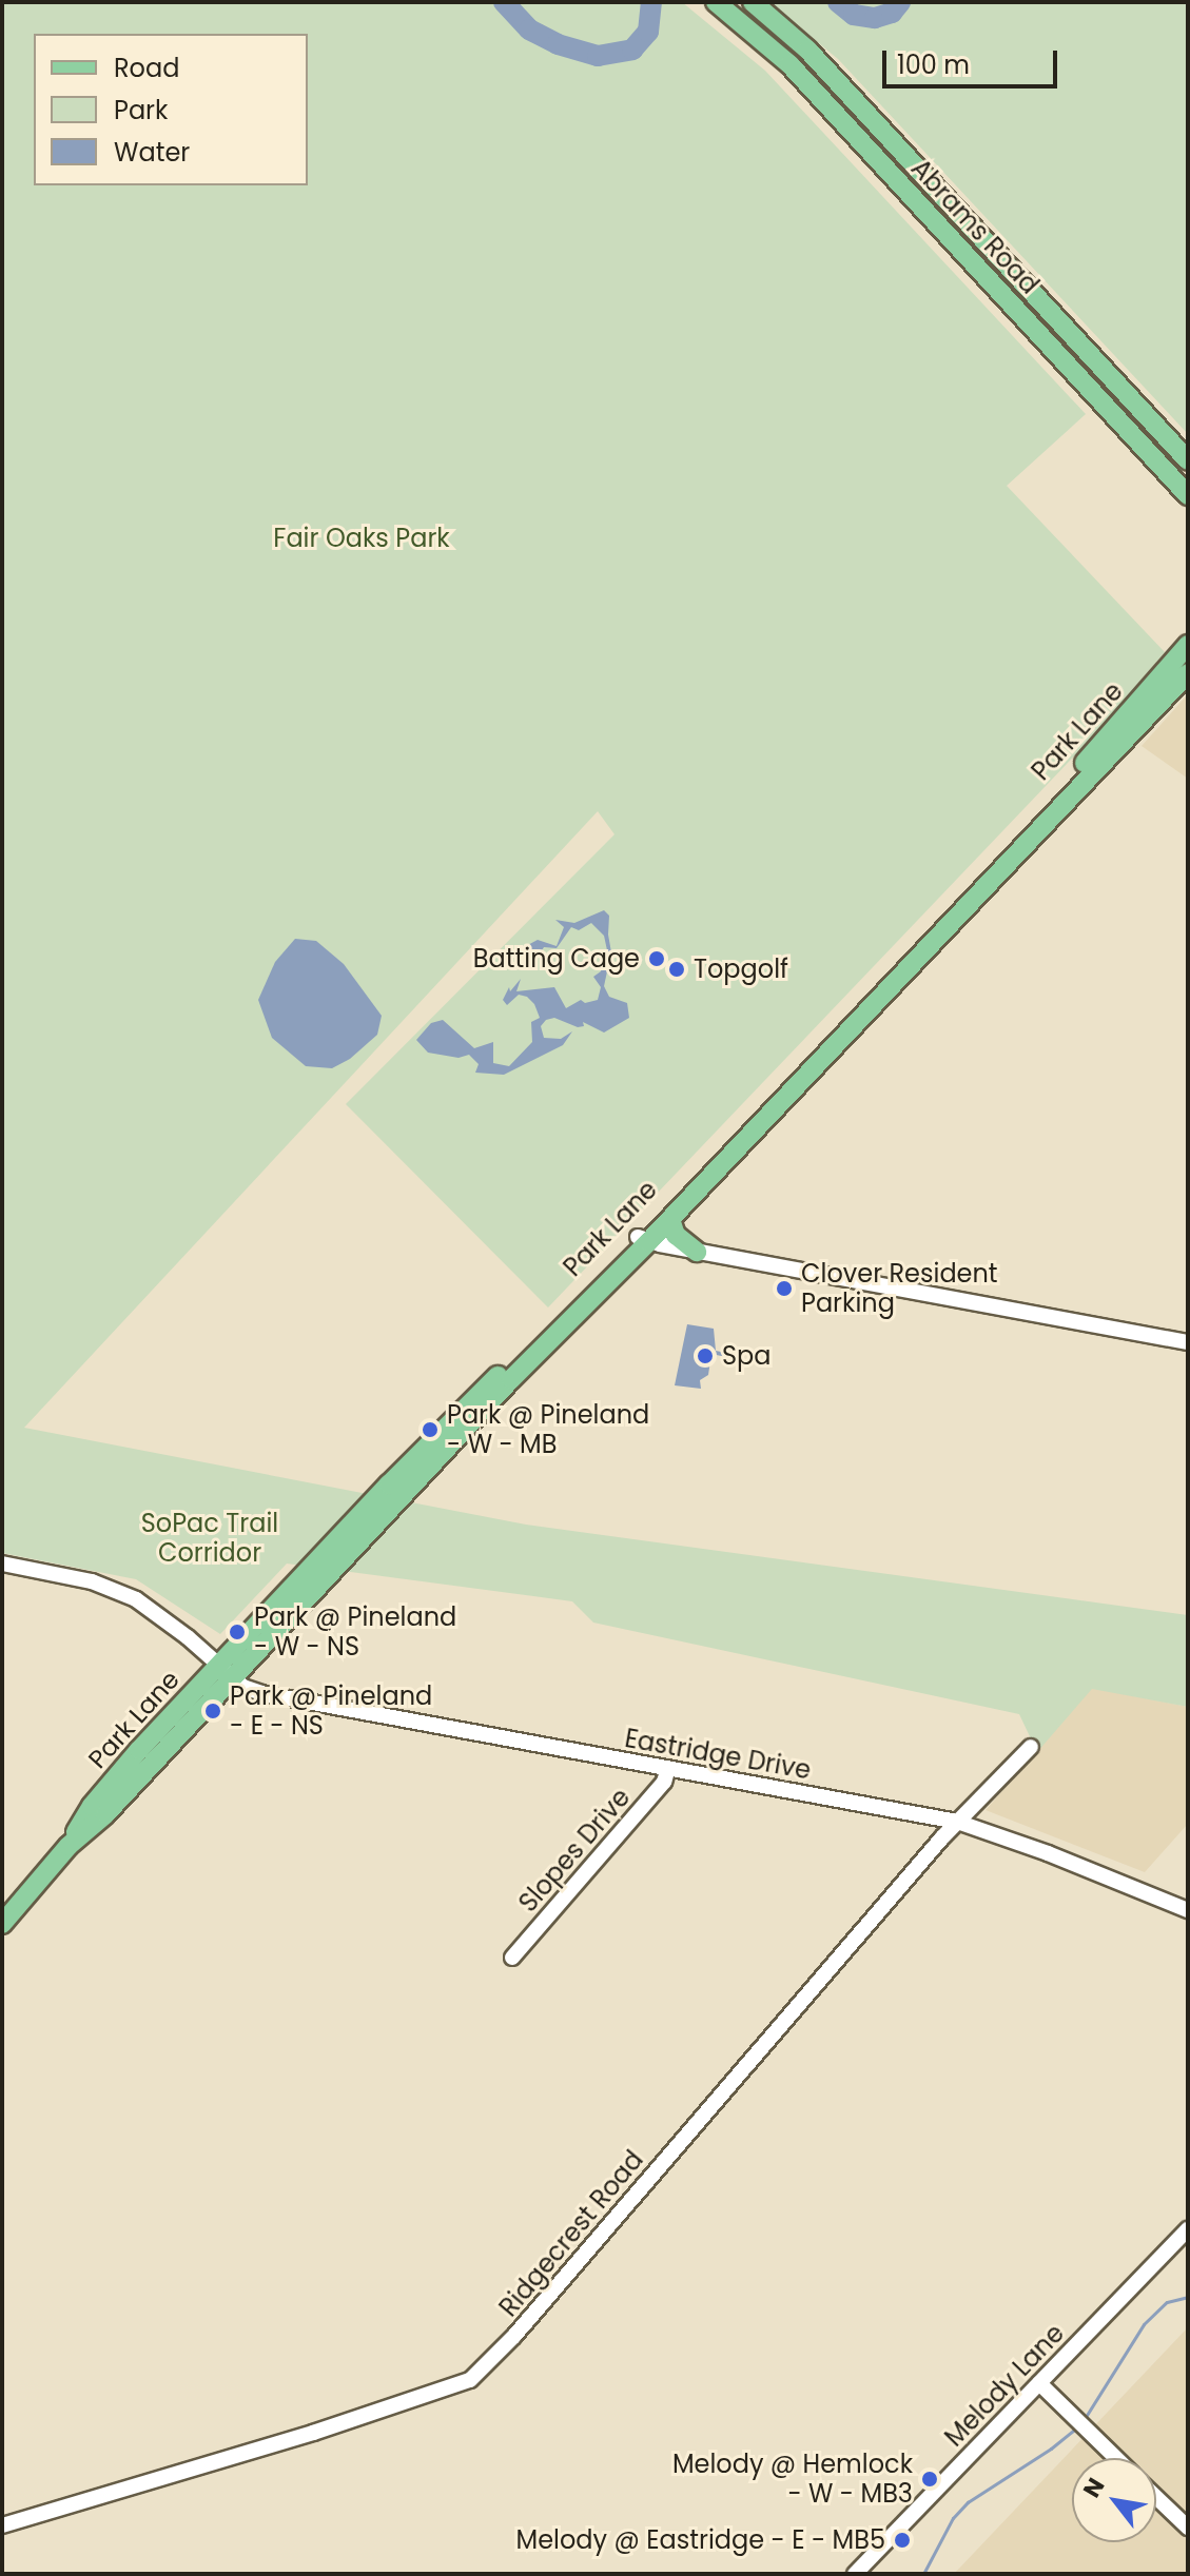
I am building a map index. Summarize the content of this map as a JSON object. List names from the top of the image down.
{
  "streets": {
    "main road": ["Abrams Road", "Park Lane"],
    "street": [
      "Eastridge Drive",
      "Slopes Drive",
      "Ridgecrest Road",
      "Melody Lane"
    ]
  },
  "crossings": [
    ["Park Lane", "Eastridge Drive"],
    ["Eastridge Drive", "Slopes Drive"],
    ["Eastridge Drive", "Ridgecrest Road"]
  ],
  "parks": ["Fair Oaks Park", "SoPac Trail Corridor"],
  "places": [
    "Batting Cage",
    "Topgolf",
    "Clover Resident Parking",
    "Spa",
    "Park @ Pineland - W - MB",
    "Park @ Pineland - W - NS",
    "Park @ Pineland - E - NS",
    "Melody @ Hemlock - W - MB3",
    "Melody @ Eastridge - E - MB5"
  ],
  "legend": ["Road", "Park", "Water"],
  "scale_bar": "100 m",
  "north": "top left"
}
